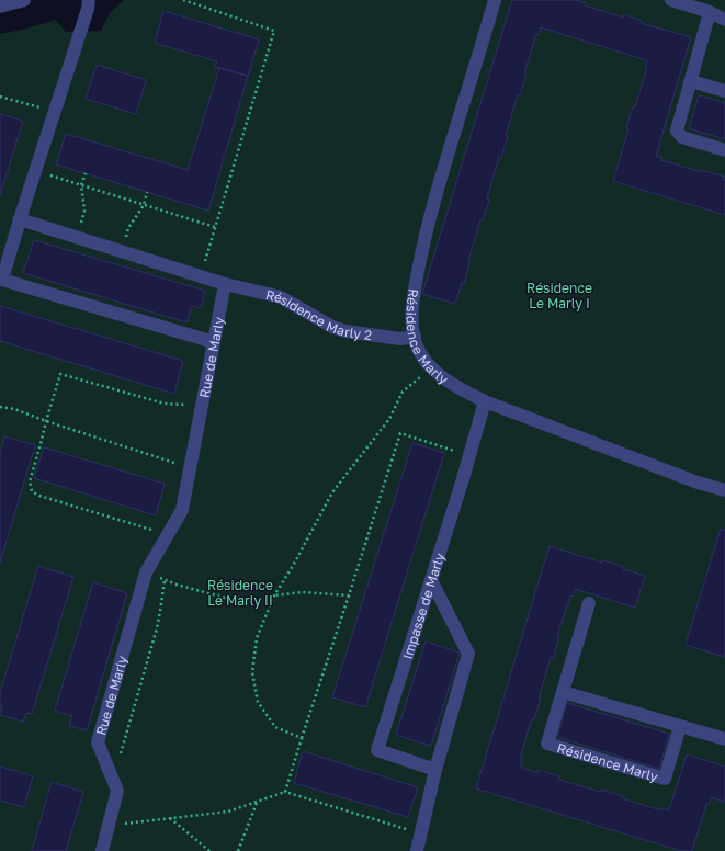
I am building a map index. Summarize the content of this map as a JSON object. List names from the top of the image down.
{
  "streets": {
    "street": [
      "Résidence Marly 2",
      "Résidence Marly",
      "Rue de Marly",
      "Impasse de Marly"
    ]
  },
  "crossings": [
    ["Résidence Marly 2", "Résidence Marly"],
    ["Résidence Marly 2", "Rue de Marly"],
    ["Résidence Marly", "Impasse de Marly"]
  ],
  "parks": ["Résidence Le Marly I", "Résidence Le Marly II"]
}
